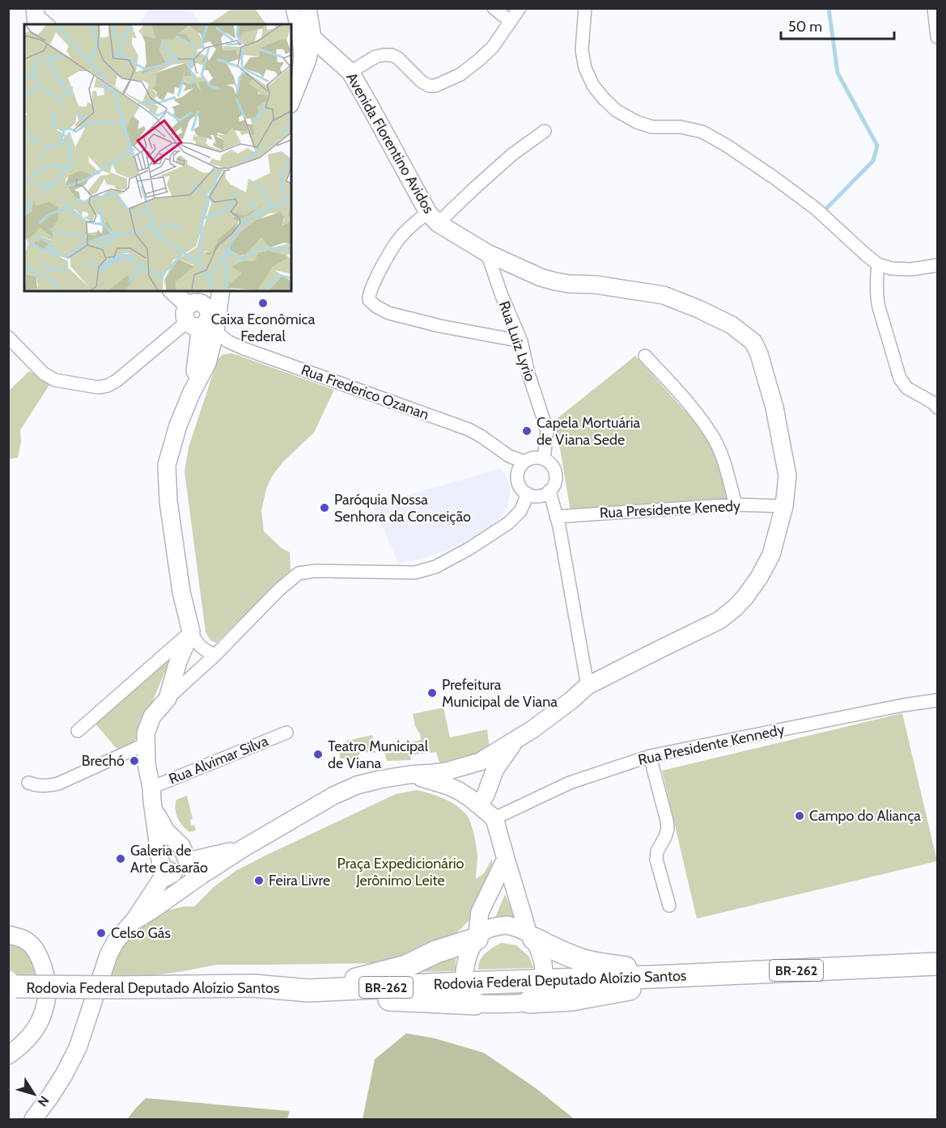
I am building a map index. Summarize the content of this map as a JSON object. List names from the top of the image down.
{
  "streets": {
    "highway": ["BR-262", "Rodovia Federal Deputado Aloízio Santos"],
    "street": [
      "Avenida Florentino Avidos",
      "Rua Luiz Lyrio",
      "Rua Frederico Ozanan",
      "Rua Presidente Kenedy",
      "Rua Presidente Kennedy",
      "Rua Alvimar Silva"
    ]
  },
  "crossings": [
    ["Avenida Florentino Avidos", "Rua Luiz Lyrio"],
    ["Avenida Florentino Avidos", "Rua Presidente Kenedy"],
    ["Rua Luiz Lyrio", "Rua Frederico Ozanan"]
  ],
  "parks": ["Praça Expedicionário Jerônimo Leite"],
  "places": [
    "Caixa Econômica Federal",
    "Capela Mortuária de Viana Sede",
    "Paróquia Nossa Senhora da Conceição",
    "Prefeitura Municipal de Viana",
    "Teatro Municipal de Viana",
    "Brechó",
    "Campo do Aliança",
    "Galeria de Arte Casarão",
    "Feira Livre",
    "Celso Gás"
  ],
  "scale_bar": "50 m",
  "north": "bottom right"
}
